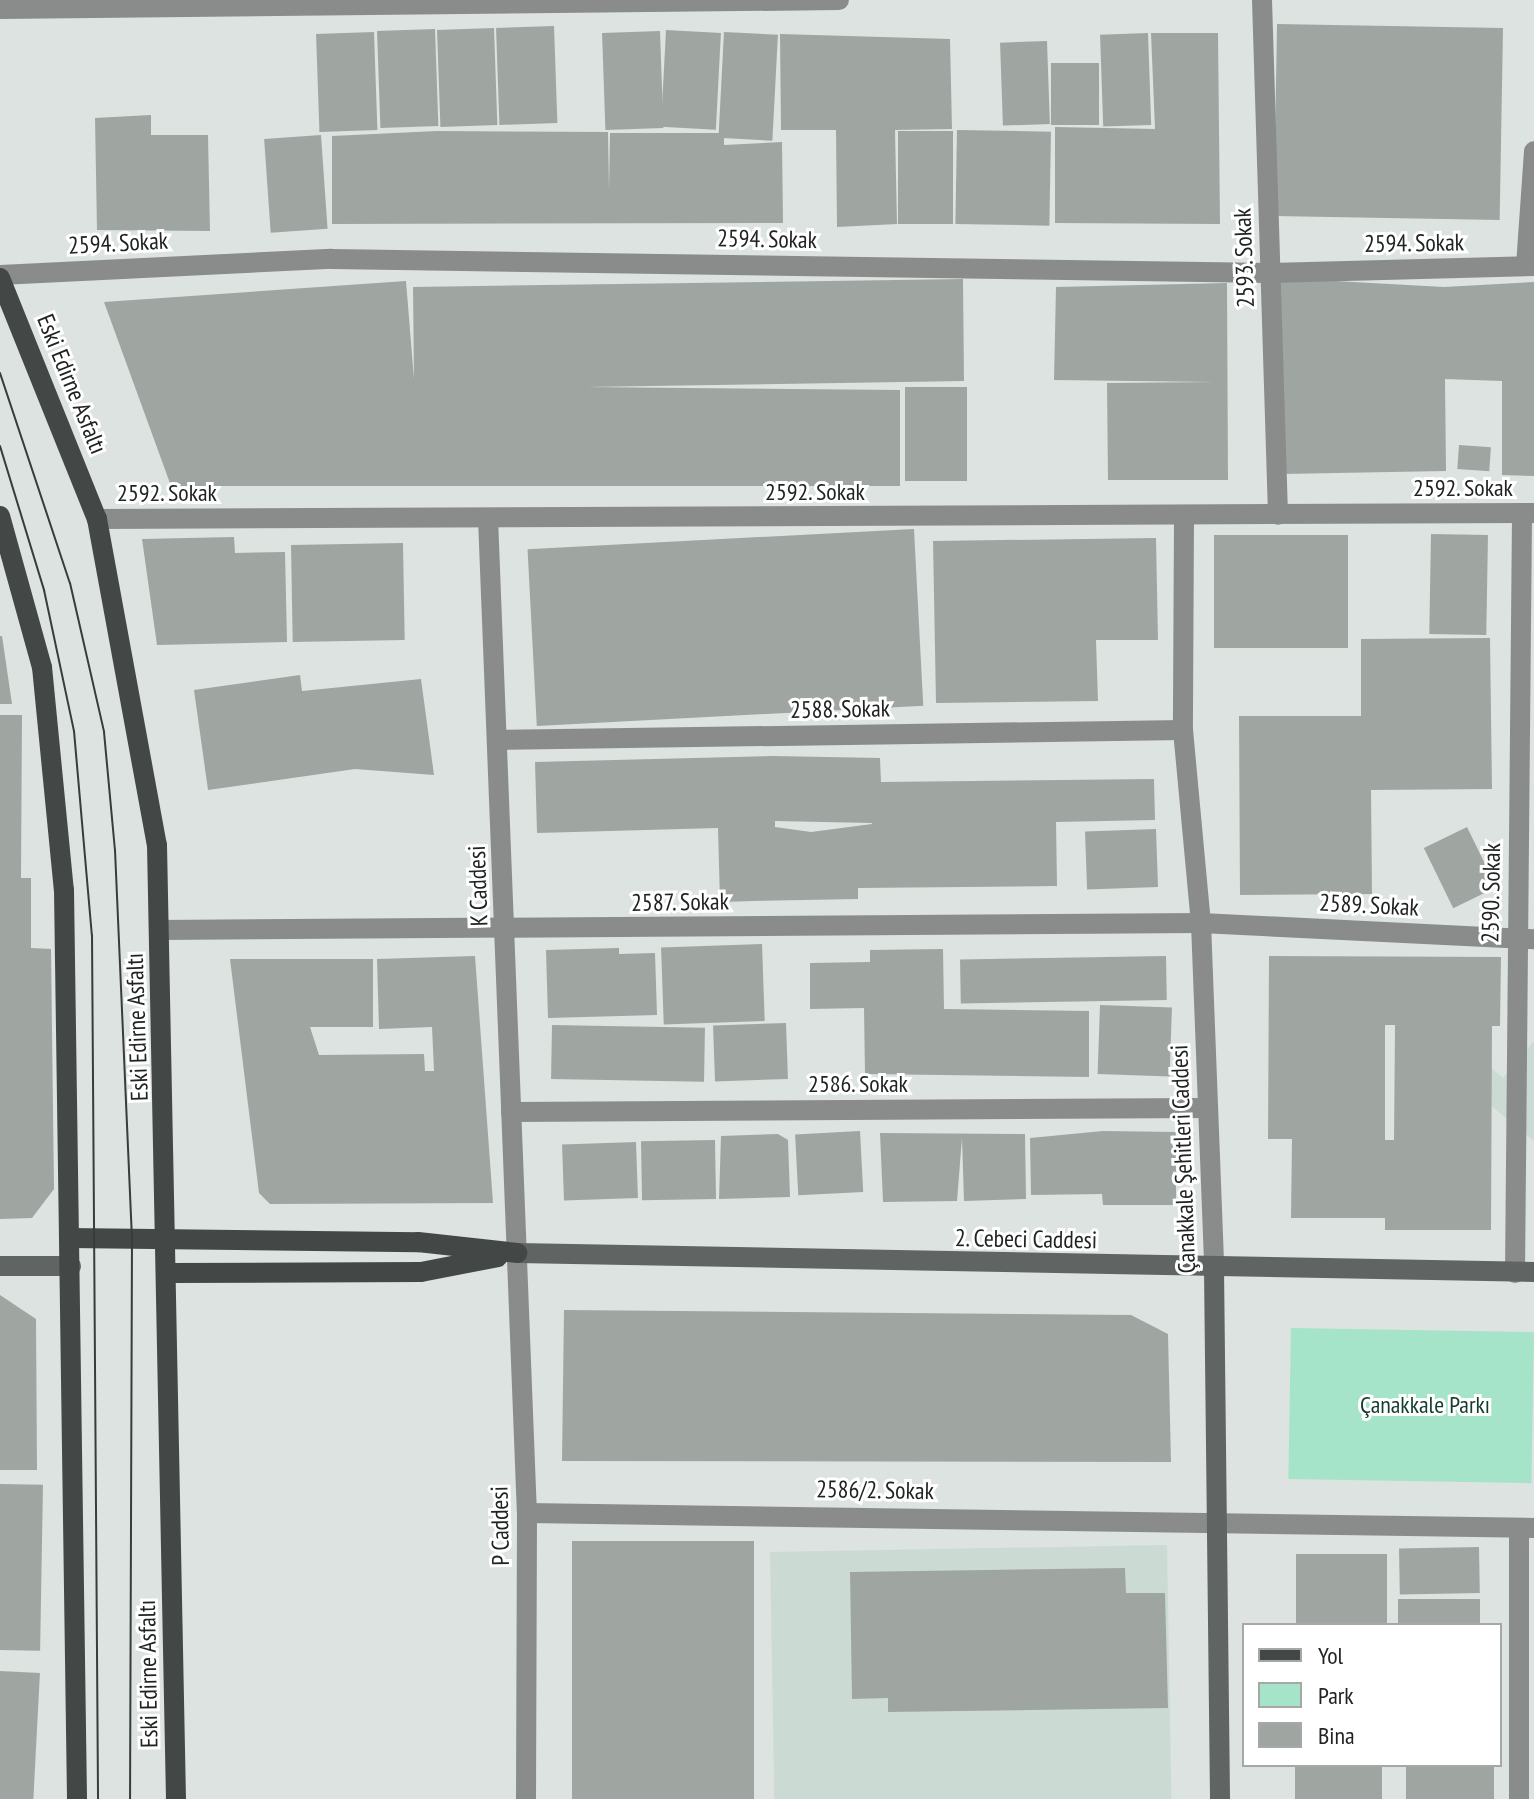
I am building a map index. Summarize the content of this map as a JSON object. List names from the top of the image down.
{
  "streets": {
    "main road": ["Eski Edirne Asfaltı", "Çanakkale Şehitleri Caddesi", "2. Cebeci Caddesi"],
    "street": [
      "2594. Sokak",
      "2593. Sokak",
      "2592. Sokak",
      "2588. Sokak",
      "K Caddesi",
      "2590. Sokak",
      "2587. Sokak",
      "2589. Sokak",
      "2586. Sokak",
      "2586/2. Sokak",
      "P Caddesi"
    ]
  },
  "crossings": [
    ["2594. Sokak", "2593. Sokak"],
    ["2594. Sokak", "Eski Edirne Asfaltı"],
    ["2593. Sokak", "2592. Sokak"],
    ["Eski Edirne Asfaltı", "2592. Sokak"],
    ["Eski Edirne Asfaltı", "2587. Sokak"],
    ["2592. Sokak", "K Caddesi"],
    ["2592. Sokak", "2590. Sokak"],
    ["2592. Sokak", "Çanakkale Şehitleri Caddesi"],
    ["2588. Sokak", "K Caddesi"],
    ["2588. Sokak", "Çanakkale Şehitleri Caddesi"],
    ["K Caddesi", "2587. Sokak"],
    ["K Caddesi", "2586. Sokak"],
    ["K Caddesi", "2. Cebeci Caddesi"],
    ["K Caddesi", "P Caddesi"],
    ["2590. Sokak", "2589. Sokak"],
    ["2590. Sokak", "2. Cebeci Caddesi"],
    ["2587. Sokak", "2589. Sokak"],
    ["2587. Sokak", "Çanakkale Şehitleri Caddesi"],
    ["2589. Sokak", "Çanakkale Şehitleri Caddesi"],
    ["2586. Sokak", "Çanakkale Şehitleri Caddesi"],
    ["Çanakkale Şehitleri Caddesi", "2. Cebeci Caddesi"],
    ["Çanakkale Şehitleri Caddesi", "2586/2. Sokak"],
    ["2. Cebeci Caddesi", "P Caddesi"],
    ["2586/2. Sokak", "P Caddesi"]
  ],
  "parks": ["Çanakkale Parkı"],
  "legend": ["Yol", "Park", "Bina"]
}
